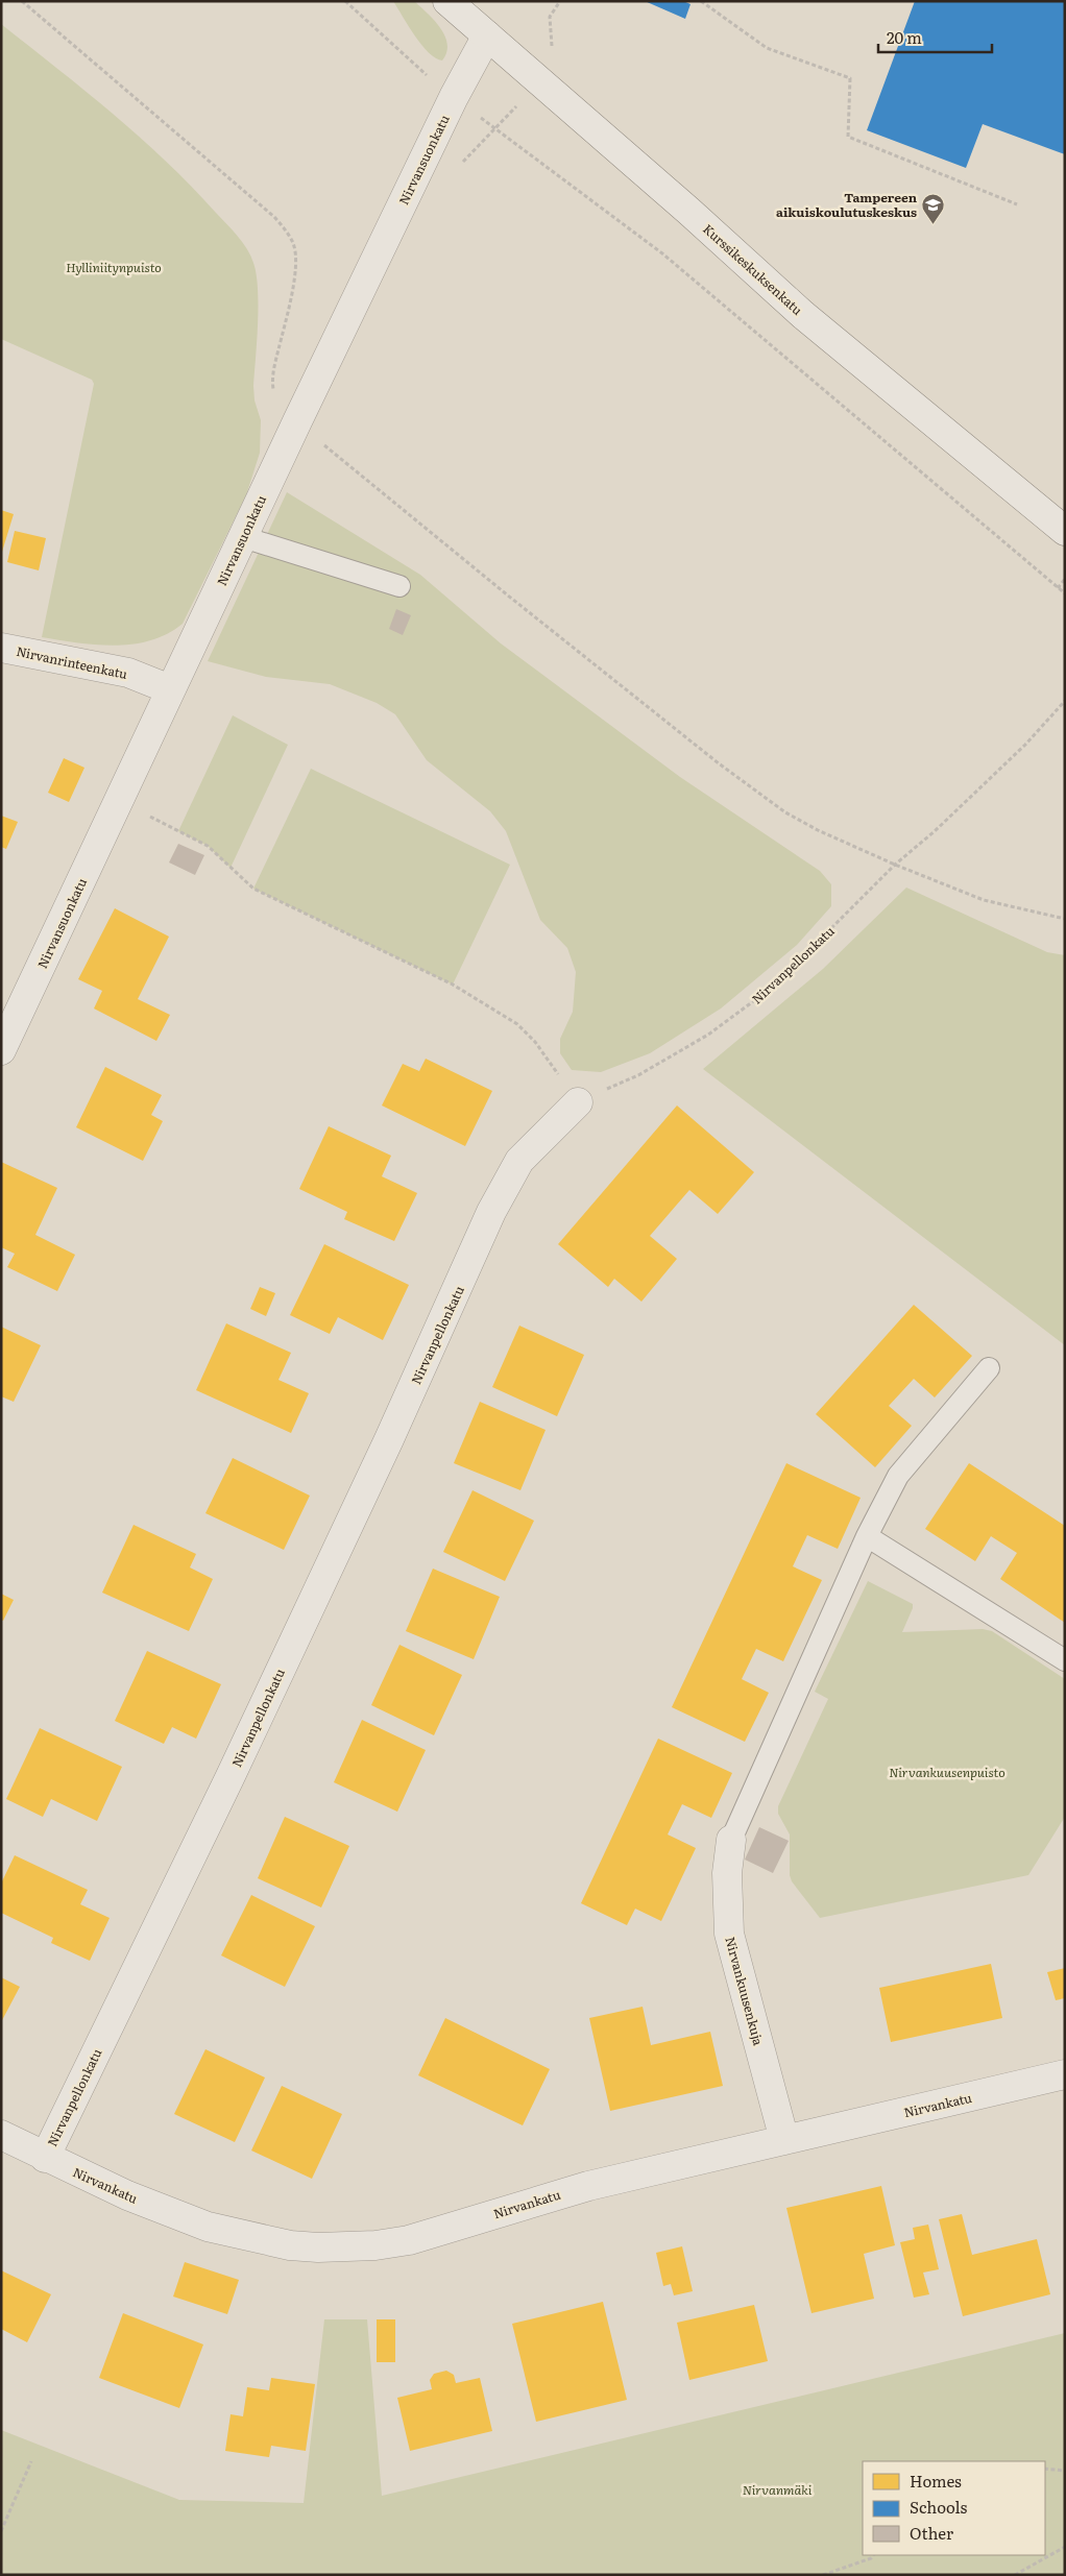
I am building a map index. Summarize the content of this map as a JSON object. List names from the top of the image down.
{
  "streets": {
    "street": [
      "Nirvansuonkatu",
      "Kurssikeskuksenkatu",
      "Nirvanrinteenkatu",
      "Nirvanpellonkatu",
      "Nirvankuusenkuja",
      "Nirvankatu"
    ]
  },
  "crossings": [
    ["Nirvansuonkatu", "Kurssikeskuksenkatu"],
    ["Nirvansuonkatu", "Nirvanrinteenkatu"],
    ["Nirvanpellonkatu", "Nirvankatu"],
    ["Nirvankuusenkuja", "Nirvankatu"]
  ],
  "parks": ["Hylliniitynpuisto", "Nirvankuusenpuisto", "Nirvanmäki"],
  "places": {
    "school or university": ["Tampereen aikuiskoulutuskeskus"]
  },
  "legend": ["Homes", "Schools", "Other"],
  "scale_bar": "20 m"
}
